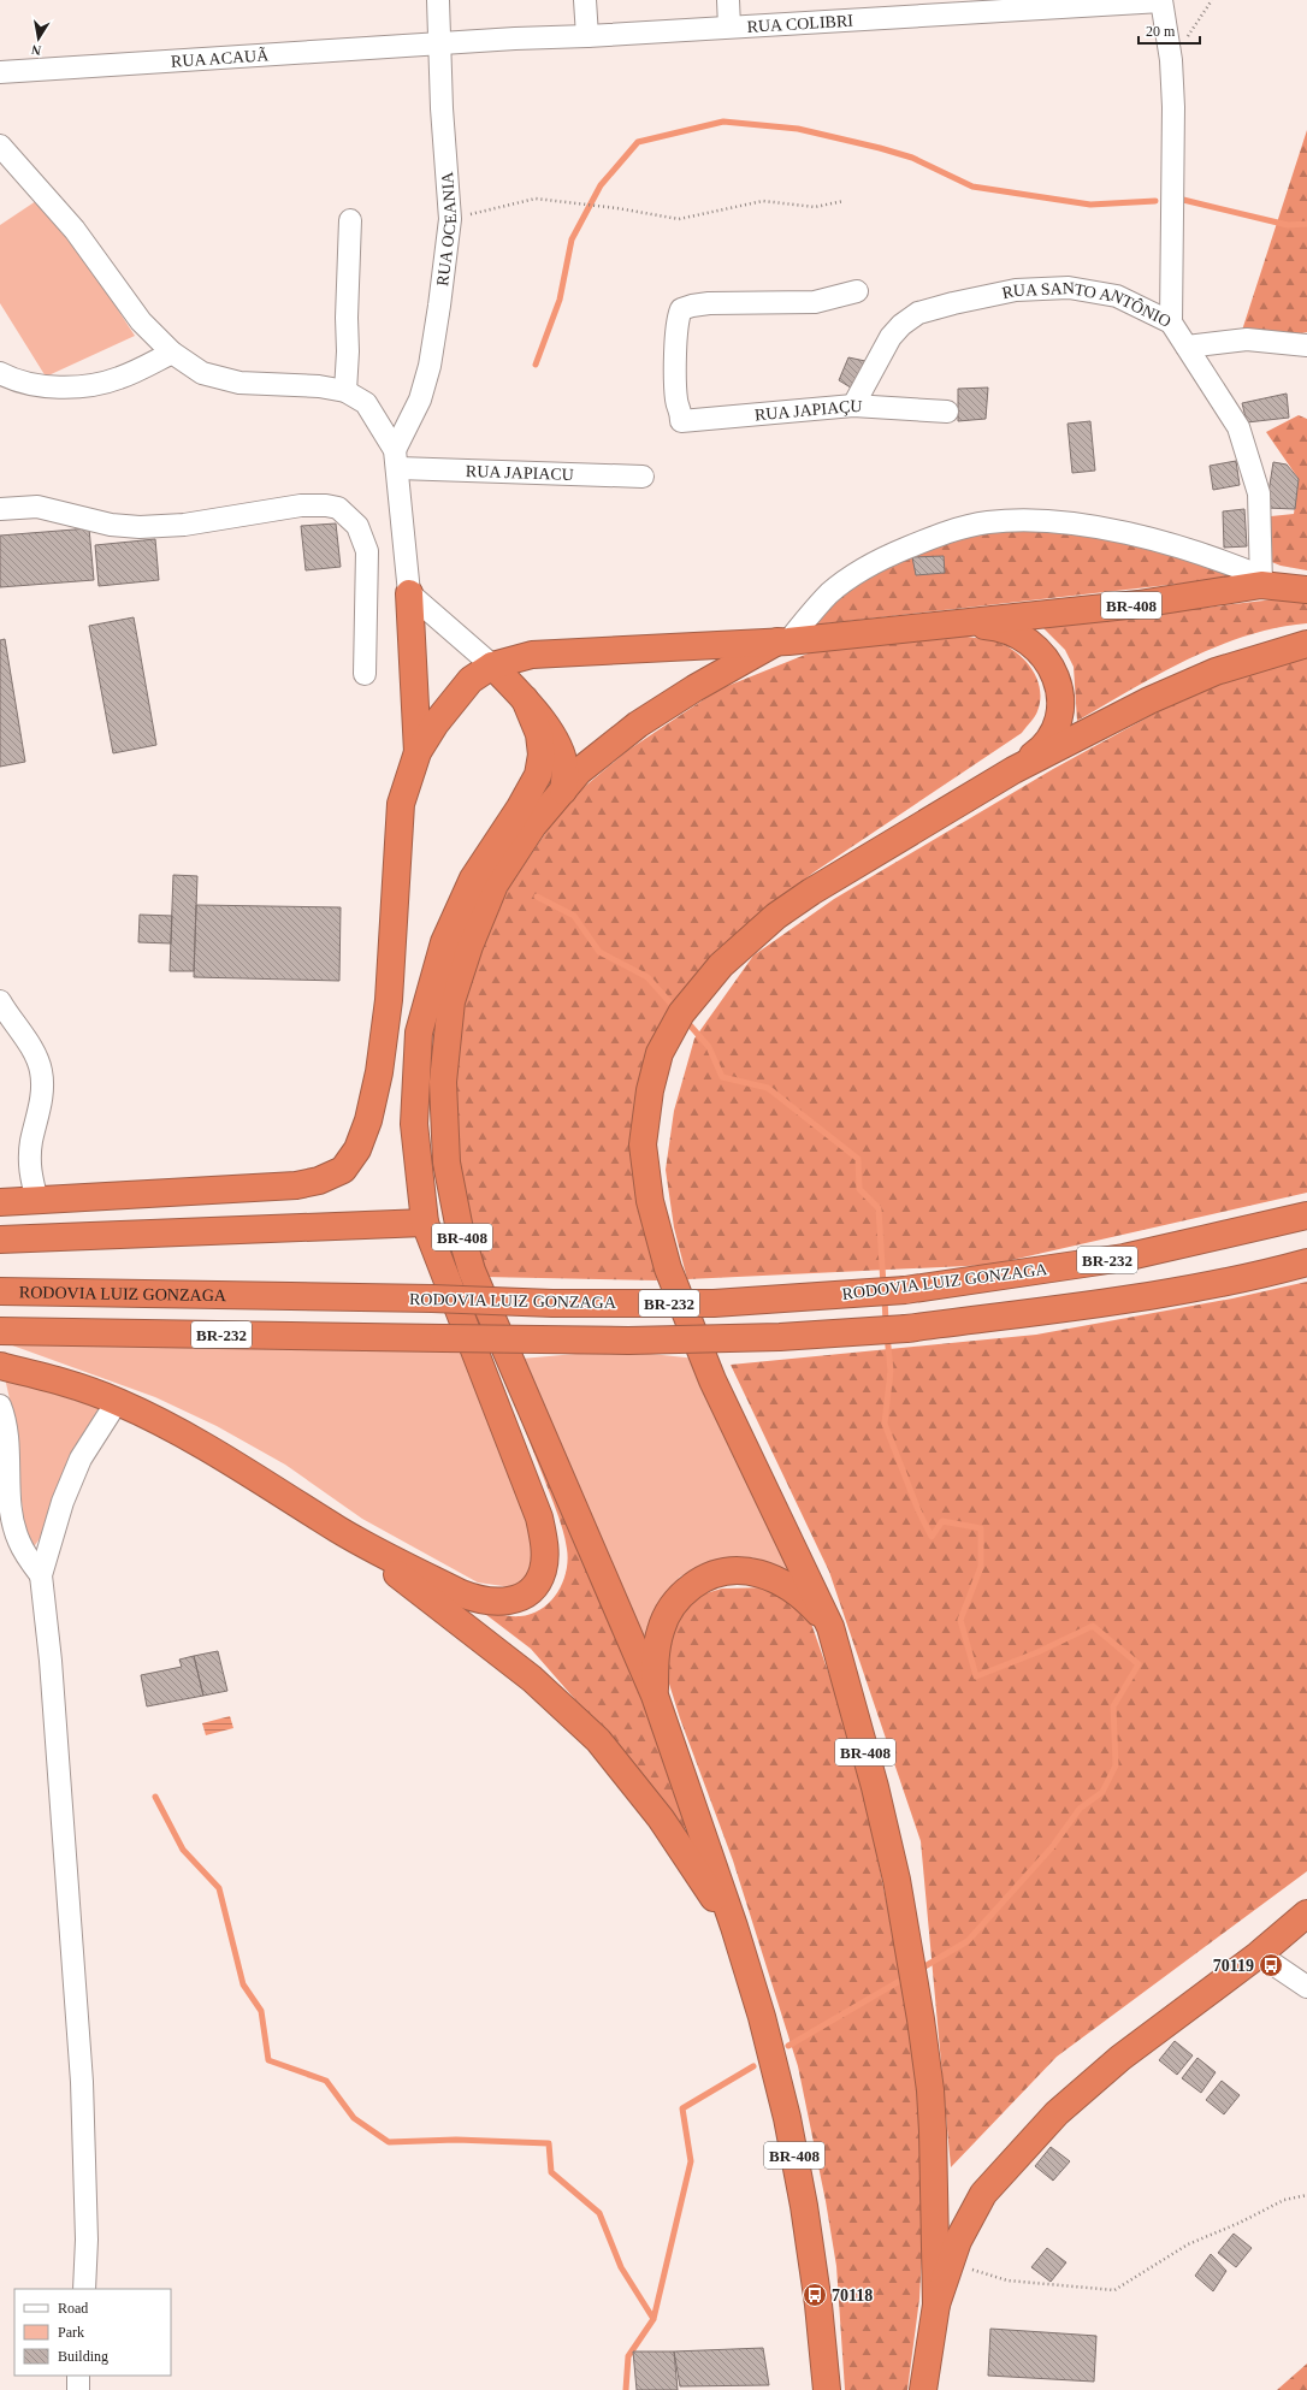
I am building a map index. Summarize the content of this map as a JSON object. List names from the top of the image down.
{
  "streets": {
    "highway": ["BR-408", "BR-232", "RODOVIA LUIZ GONZAGA"],
    "street": [
      "RUA COLIBRI",
      "RUA ACAUÃ",
      "RUA OCEANIA",
      "RUA SANTO ANTÔNIO",
      "RUA JAPIAÇU",
      "RUA JAPIACU"
    ]
  },
  "crossings": [
    ["RUA COLIBRI", "RUA ACAUÃ"],
    ["RUA COLIBRI", "RUA OCEANIA"],
    ["RUA ACAUÃ", "RUA OCEANIA"],
    ["RUA OCEANIA", "RUA JAPIACU"],
    ["RUA SANTO ANTÔNIO", "RUA JAPIAÇU"],
    ["RUA SANTO ANTÔNIO", "BR-408"]
  ],
  "places": {
    "bus stop": ["70119", "70118"]
  },
  "legend": ["Road", "Park", "Building"],
  "scale_bar": "20 m",
  "north": "bottom"
}
